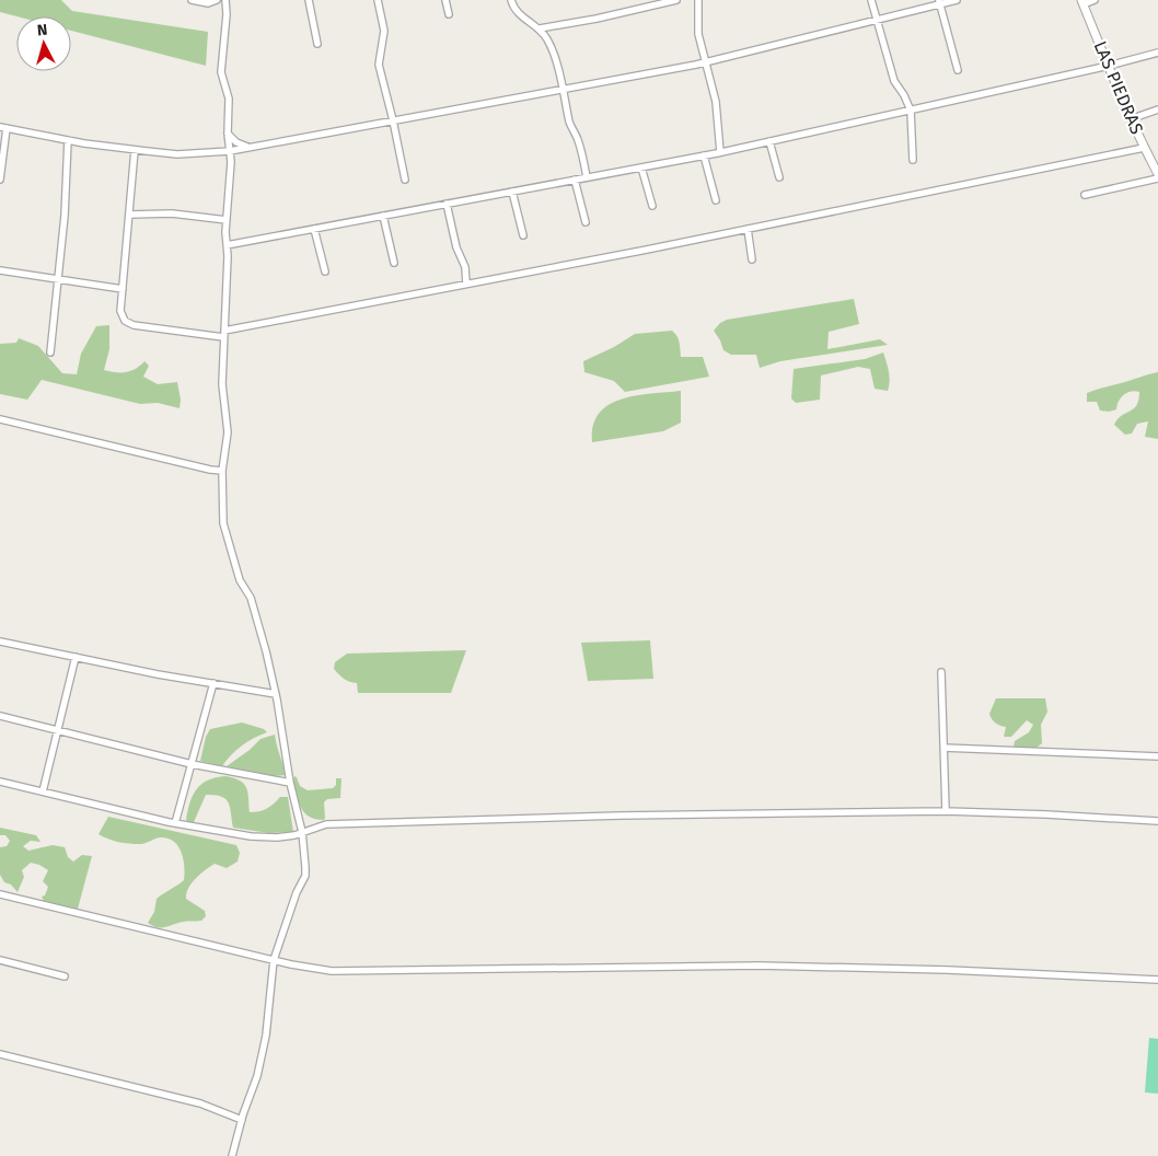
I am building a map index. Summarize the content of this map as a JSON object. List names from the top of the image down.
{
  "streets": {
    "street": ["LAS PIEDRAS"]
  },
  "north": "top"
}
